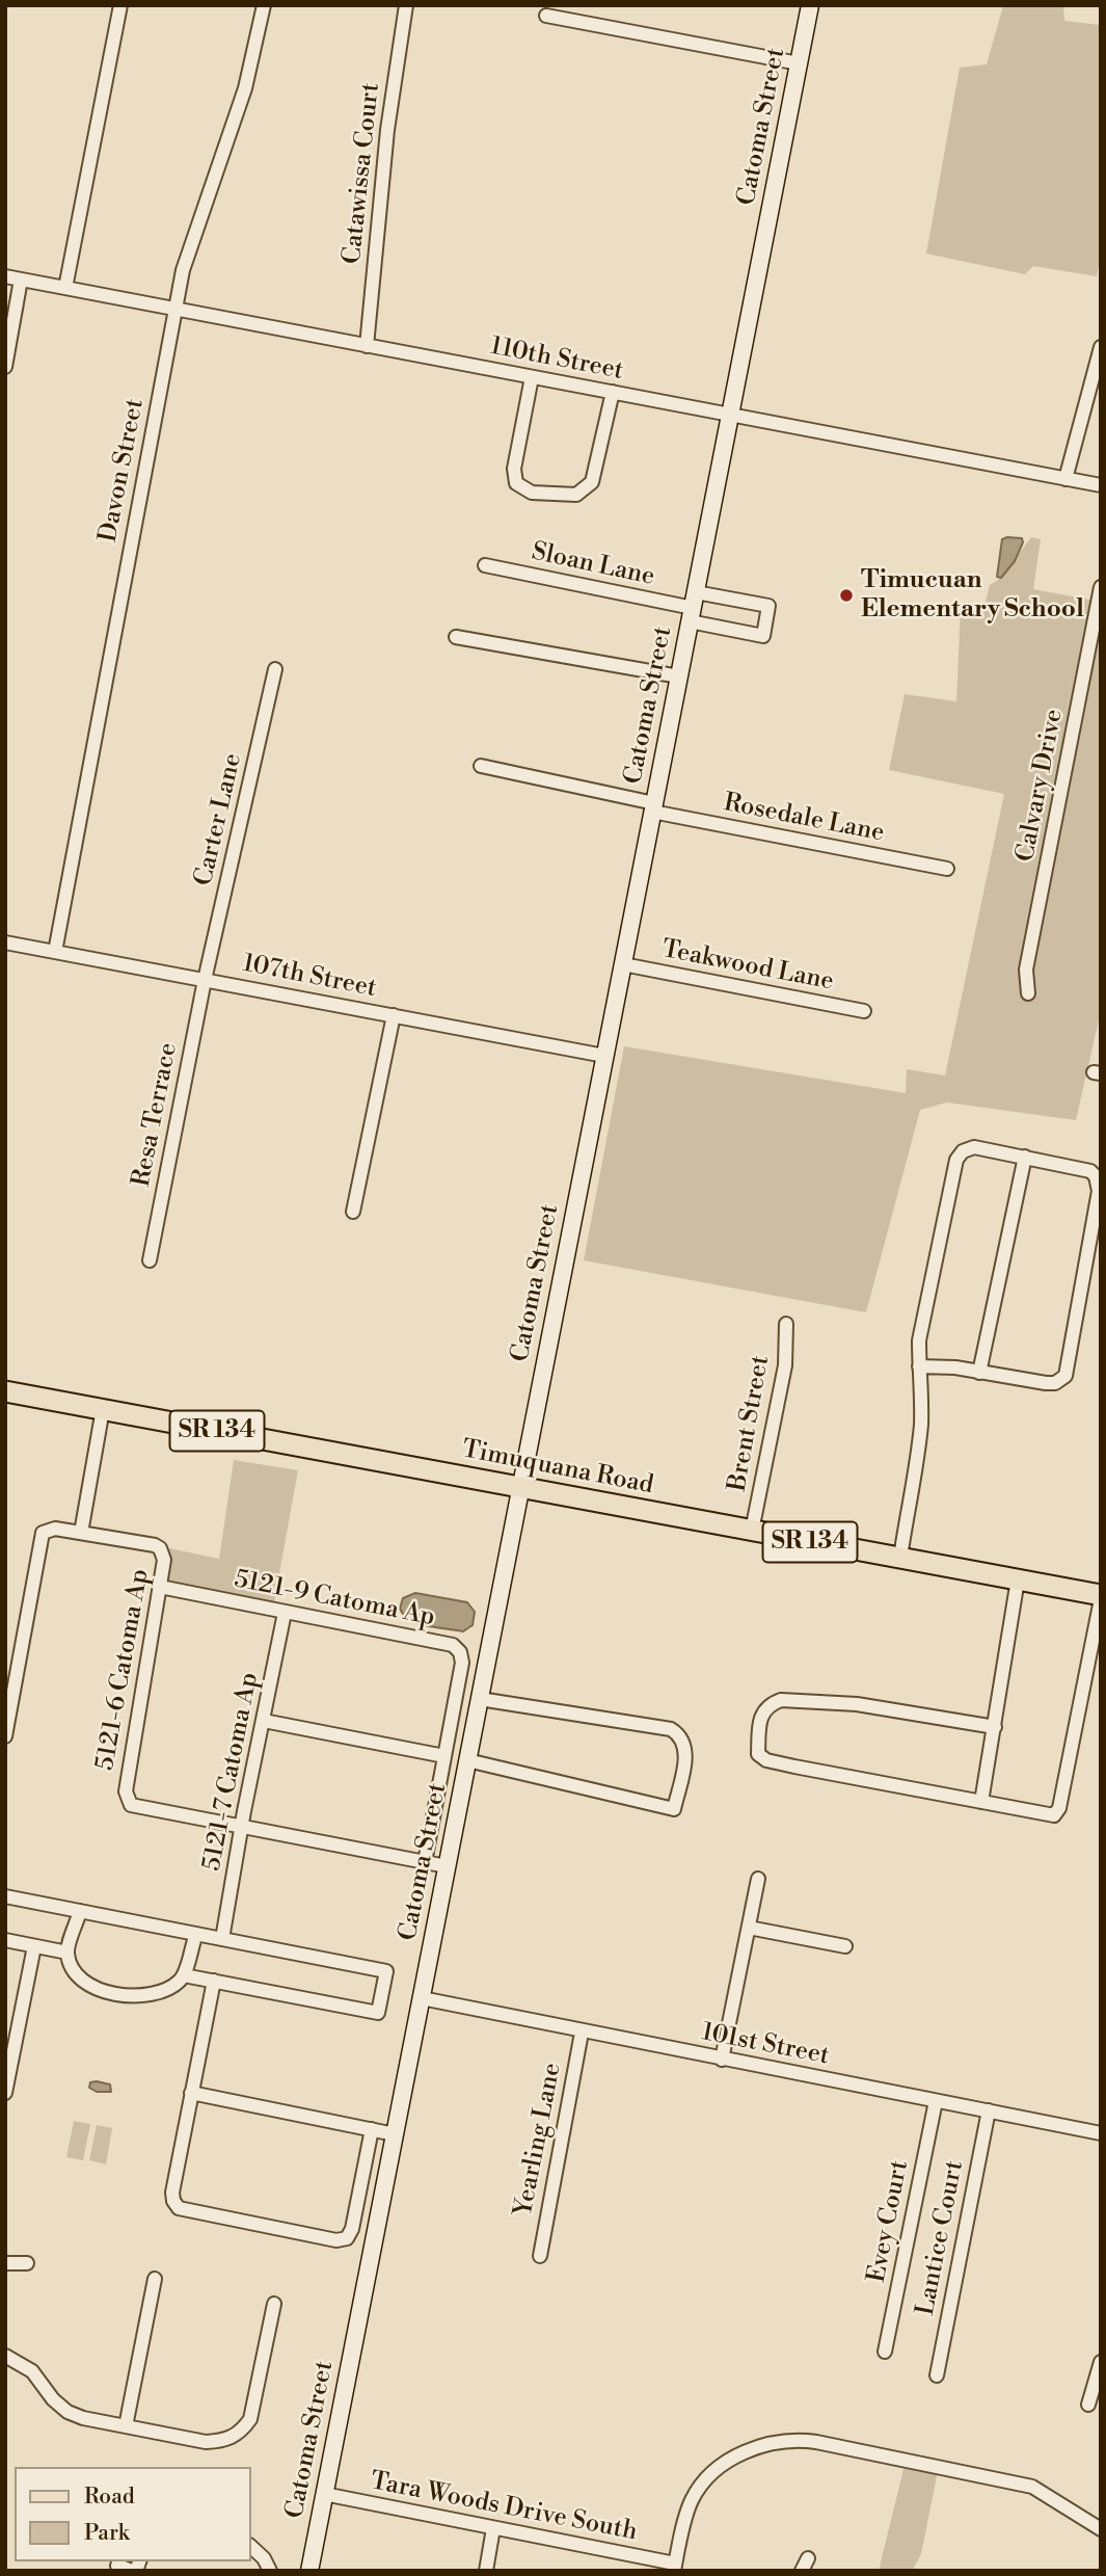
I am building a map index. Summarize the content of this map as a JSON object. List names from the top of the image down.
{
  "streets": {
    "main road": ["SR 134", "Timuquana Road"],
    "street": [
      "Catoma Street",
      "Catawissa Court",
      "110th Street",
      "Davon Street",
      "Sloan Lane",
      "Calvary Drive",
      "Rosedale Lane",
      "Carter Lane",
      "Teakwood Lane",
      "107th Street",
      "Resa Terrace",
      "Brent Street",
      "5121-9 Catoma Ap",
      "5121-6 Catoma Ap",
      "5121-7 Catoma Ap",
      "101st Street",
      "Yearling Lane",
      "Evey Court",
      "Lantice Court",
      "Tara Woods Drive South"
    ]
  },
  "crossings": [
    ["Catoma Street", "110th Street"],
    ["Catoma Street", "Sloan Lane"],
    ["Catoma Street", "Rosedale Lane"],
    ["Catoma Street", "Teakwood Lane"],
    ["Catoma Street", "107th Street"],
    ["Catoma Street", "Timuquana Road"],
    ["Catoma Street", "5121-6 Catoma Ap"],
    ["Catoma Street", "101st Street"],
    ["Catoma Street", "Tara Woods Drive South"],
    ["Catawissa Court", "110th Street"],
    ["110th Street", "Davon Street"],
    ["Davon Street", "107th Street"],
    ["Carter Lane", "107th Street"],
    ["Carter Lane", "Resa Terrace"],
    ["107th Street", "Resa Terrace"],
    ["Brent Street", "Timuquana Road"],
    ["5121-9 Catoma Ap", "5121-6 Catoma Ap"],
    ["5121-9 Catoma Ap", "5121-7 Catoma Ap"],
    ["5121-6 Catoma Ap", "5121-7 Catoma Ap"],
    ["101st Street", "Yearling Lane"],
    ["101st Street", "Evey Court"],
    ["101st Street", "Lantice Court"]
  ],
  "places": ["Timucuan Elementary School"],
  "legend": ["Road", "Park"]
}
